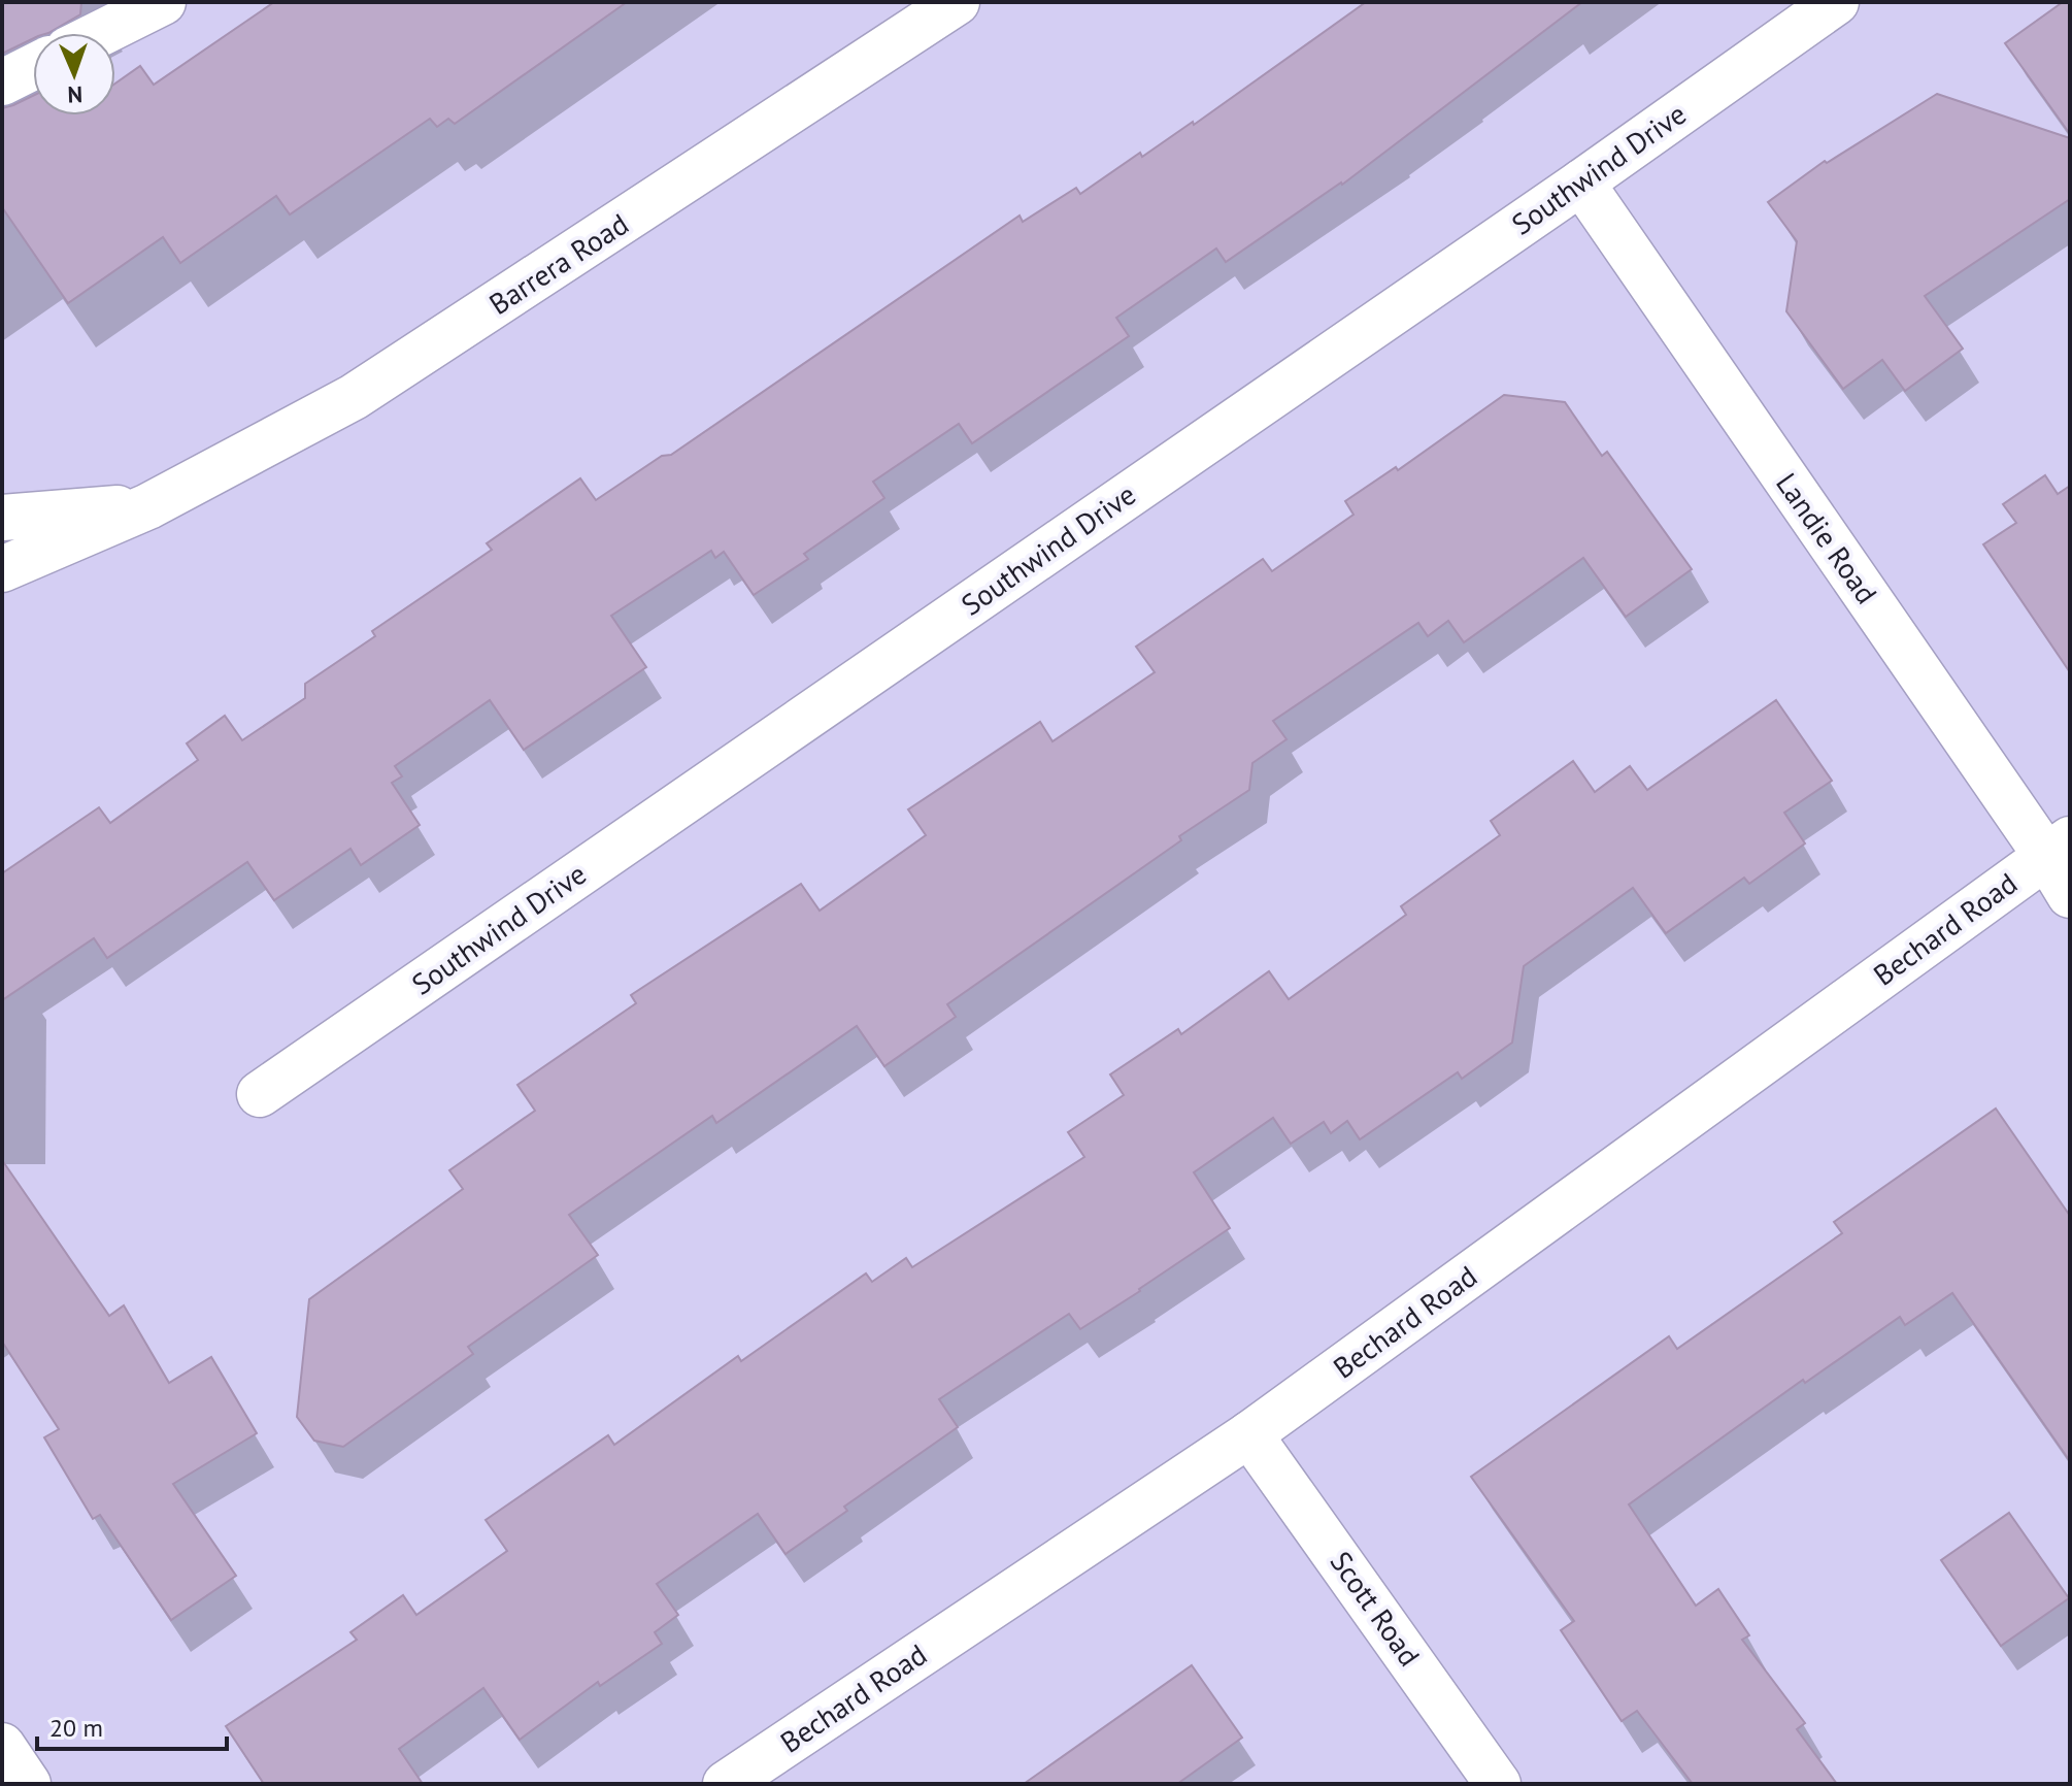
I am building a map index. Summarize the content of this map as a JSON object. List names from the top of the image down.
{
  "streets": {
    "street": [
      "Southwind Drive",
      "Barrera Road",
      "Landie Road",
      "Bechard Road",
      "Scott Road"
    ]
  },
  "crossings": [
    ["Southwind Drive", "Landie Road"],
    ["Landie Road", "Bechard Road"],
    ["Bechard Road", "Scott Road"]
  ],
  "scale_bar": "20 m",
  "north": "bottom"
}
